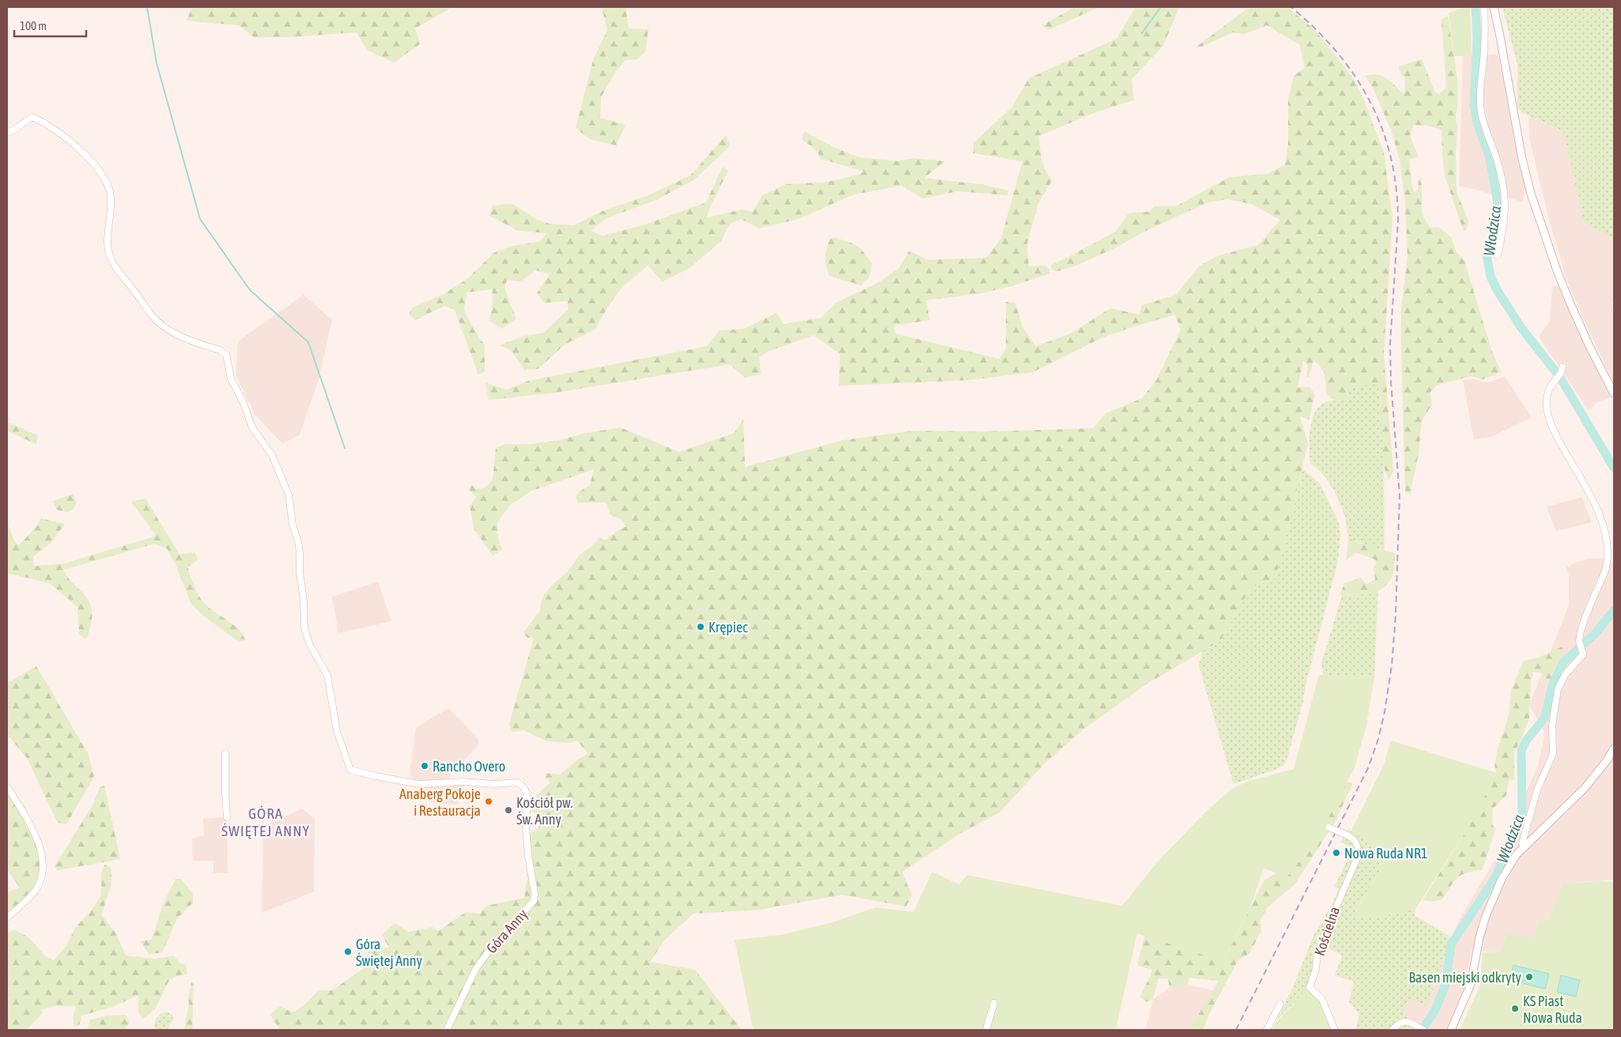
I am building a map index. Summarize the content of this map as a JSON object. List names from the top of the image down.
{
  "streets": {
    "street": ["Góra Anny", "Kościelna"]
  },
  "districts": ["GÓRA ŚWIĘTEJ ANNY"],
  "water": ["Włodzica"],
  "places": [
    "Krępiec",
    "Rancho Overo",
    "Anaberg Pokoje i Restauracja",
    "Kościół pw. Św. Anny",
    "Nowa Ruda NR1",
    "Góra Świętej Anny",
    "Basen miejski odkryty",
    "KS Piast Nowa Ruda"
  ],
  "scale_bar": "100 m"
}
